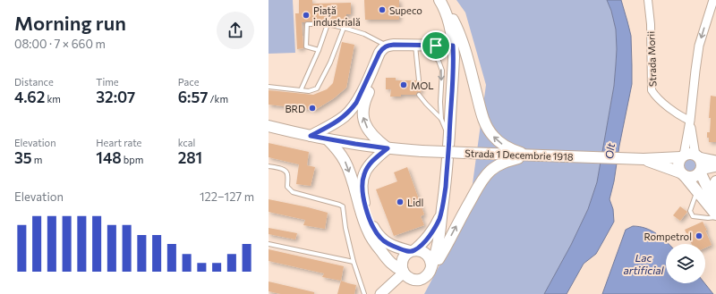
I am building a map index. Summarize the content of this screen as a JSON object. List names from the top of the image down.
{
  "streets": {
    "main road": ["Strada 1 Decembrie 1918"],
    "street": ["Strada Morii"]
  },
  "water": ["Olt", "Lac artificial"],
  "places": [
    "Supeco",
    "Piață industrială",
    "MOL",
    "BRD",
    "Lidl",
    "Rompetrol"
  ],
  "page": {
    "heading": ["Morning run", "08:00 · 7 × 660 m"],
    "stats": [
      ["Distance", "4.62 km"],
      ["Time", "32:07"],
      ["Pace", "6:57 /km"],
      ["Elevation", "35 m"],
      ["Heart rate", "148 bpm"],
      ["kcal", "281"]
    ],
    "chart": ["Elevation", "122–127 m"]
  }
}
